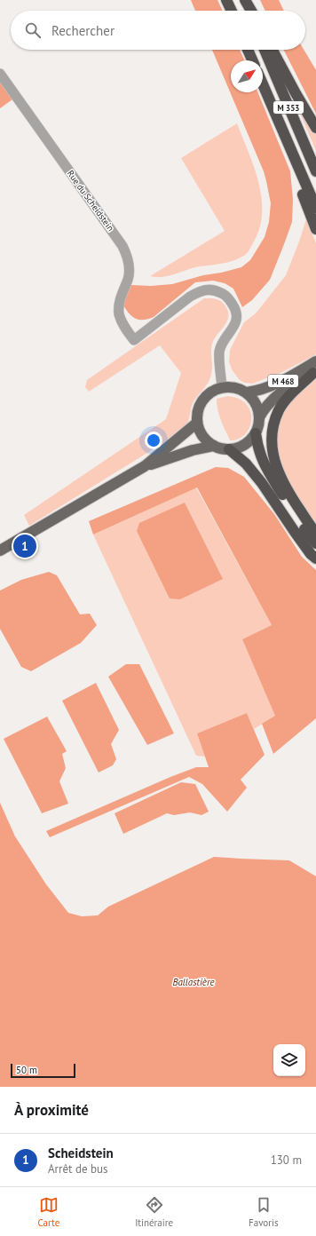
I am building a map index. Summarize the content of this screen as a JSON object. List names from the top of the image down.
{
  "streets": {
    "highway": ["M 353"],
    "main road": ["M 468"],
    "street": ["Rue du Scheidstein"]
  },
  "crossings": [
    ["Rue du Scheidstein", "M 468"]
  ],
  "water": ["Ballastière"],
  "scale_bar": "50 m",
  "north": "top right",
  "page": {
    "search": "Rechercher",
    "pins": "1",
    "scale": "50 m",
    "heading": "À proximité",
    "list": [
      {
        "mark": "1",
        "name": "Scheidstein",
        "note": "Arrêt de bus",
        "value": "130 m"
      }
    ],
    "nav": ["Carte", "Itinéraire", "Favoris"]
  }
}
